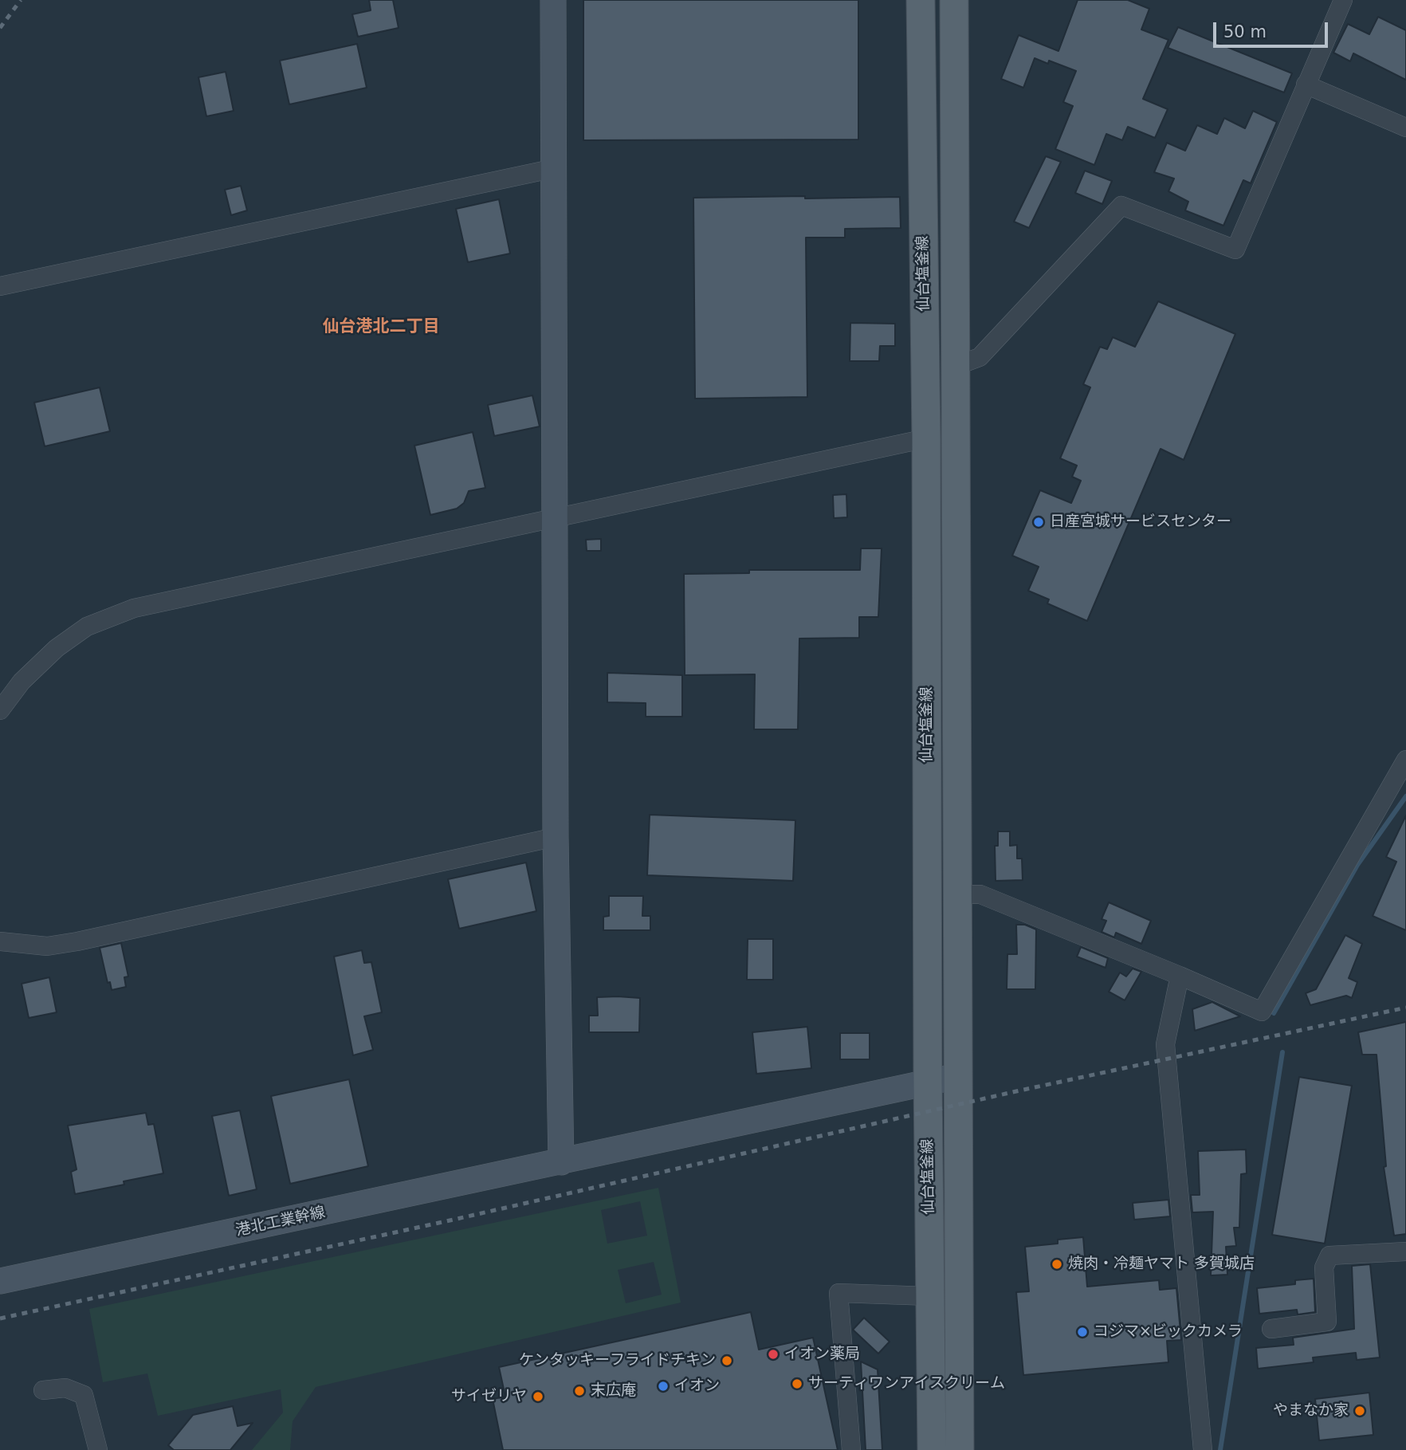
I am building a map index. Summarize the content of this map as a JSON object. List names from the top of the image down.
{
  "streets": {
    "main road": ["仙台塩釜線"],
    "street": ["港北工業幹線"]
  },
  "crossings": [
    ["仙台塩釜線", "港北工業幹線"]
  ],
  "districts": ["仙台港北二丁目"],
  "places": [
    "日産宮城サービスセンター",
    "焼肉・冷麺ヤマト 多賀城店",
    "コジマ×ビックカメラ",
    "イオン薬局",
    "ケンタッキーフライドチキン",
    "サーティワンアイスクリーム",
    "イオン",
    "末広庵",
    "サイゼリヤ",
    "やまなか家"
  ],
  "scale_bar": "50 m"
}
